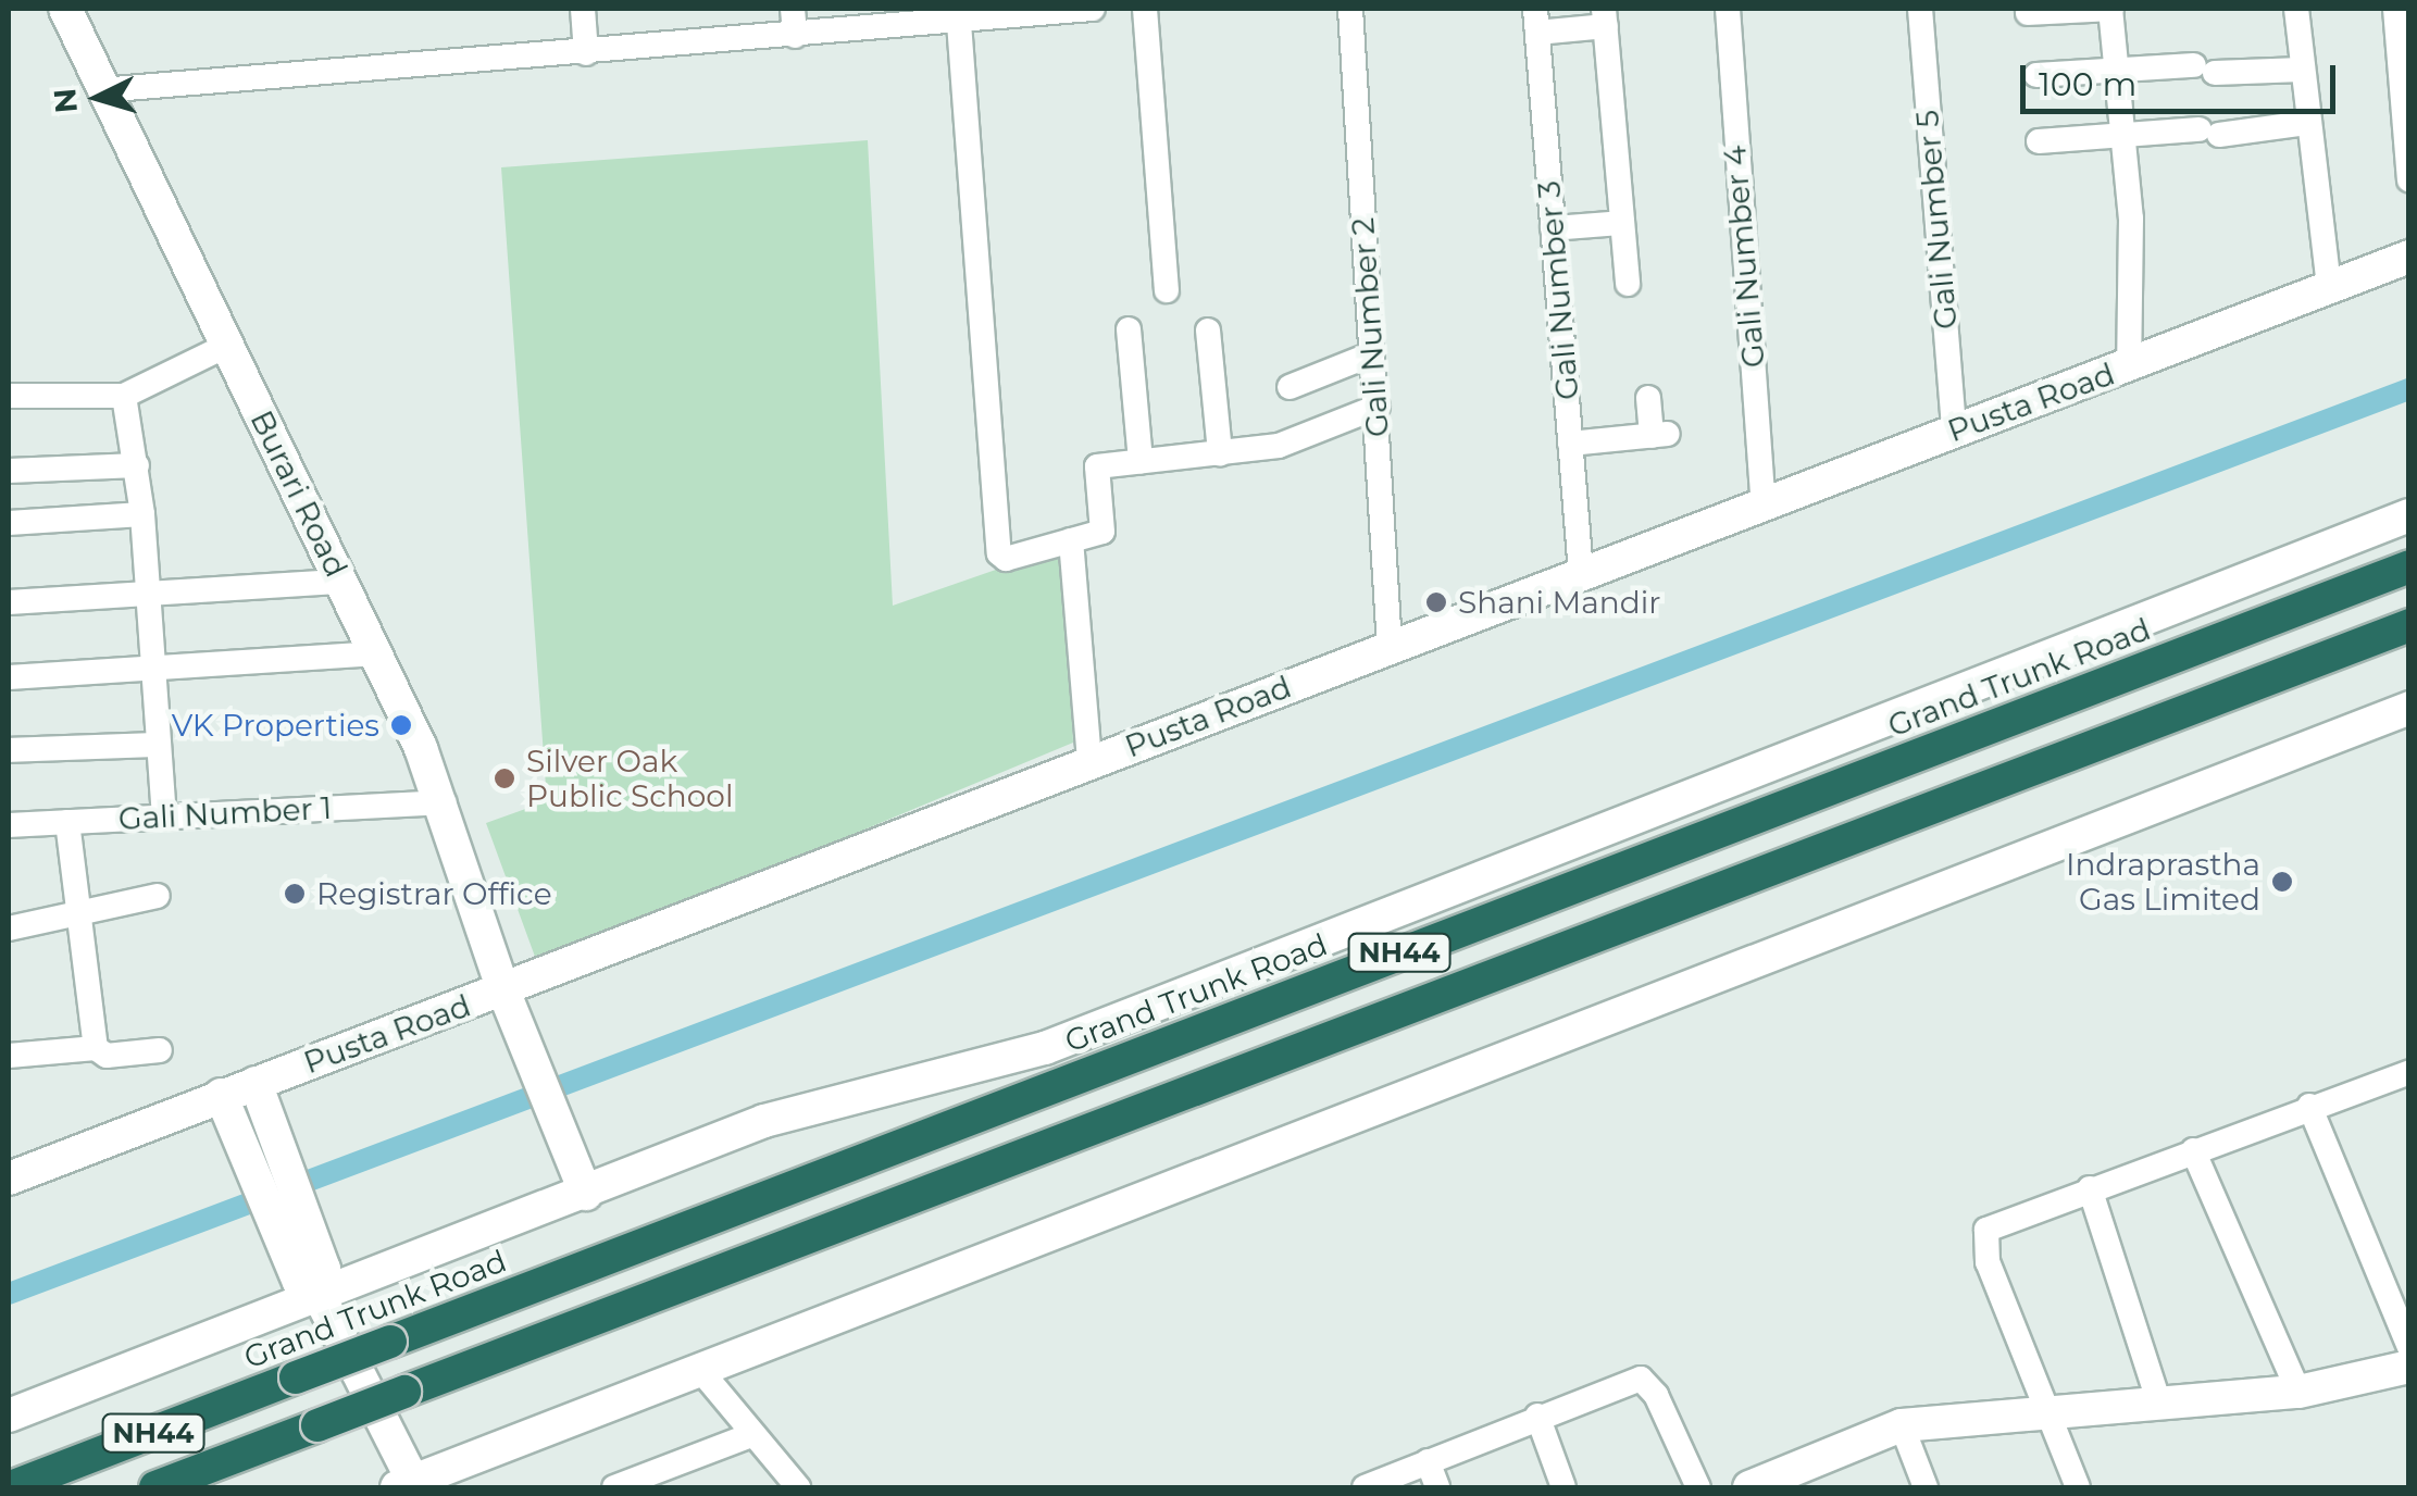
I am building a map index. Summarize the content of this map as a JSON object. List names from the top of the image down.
{
  "streets": {
    "highway": ["Grand Trunk Road", "NH44"],
    "main road": ["Pusta Road", "Burari Road"],
    "street": [
      "Gali Number 5",
      "Gali Number 4",
      "Gali Number 3",
      "Gali Number 2",
      "Gali Number 1"
    ]
  },
  "crossings": [
    ["Gali Number 5", "Pusta Road"],
    ["Gali Number 4", "Pusta Road"],
    ["Gali Number 3", "Pusta Road"],
    ["Gali Number 2", "Pusta Road"],
    ["Pusta Road", "Burari Road"],
    ["Burari Road", "Gali Number 1"]
  ],
  "places": [
    "Shani Mandir",
    "VK Properties",
    "Silver Oak Public School",
    "Indraprastha Gas Limited",
    "Registrar Office"
  ],
  "scale_bar": "100 m",
  "north": "left"
}
